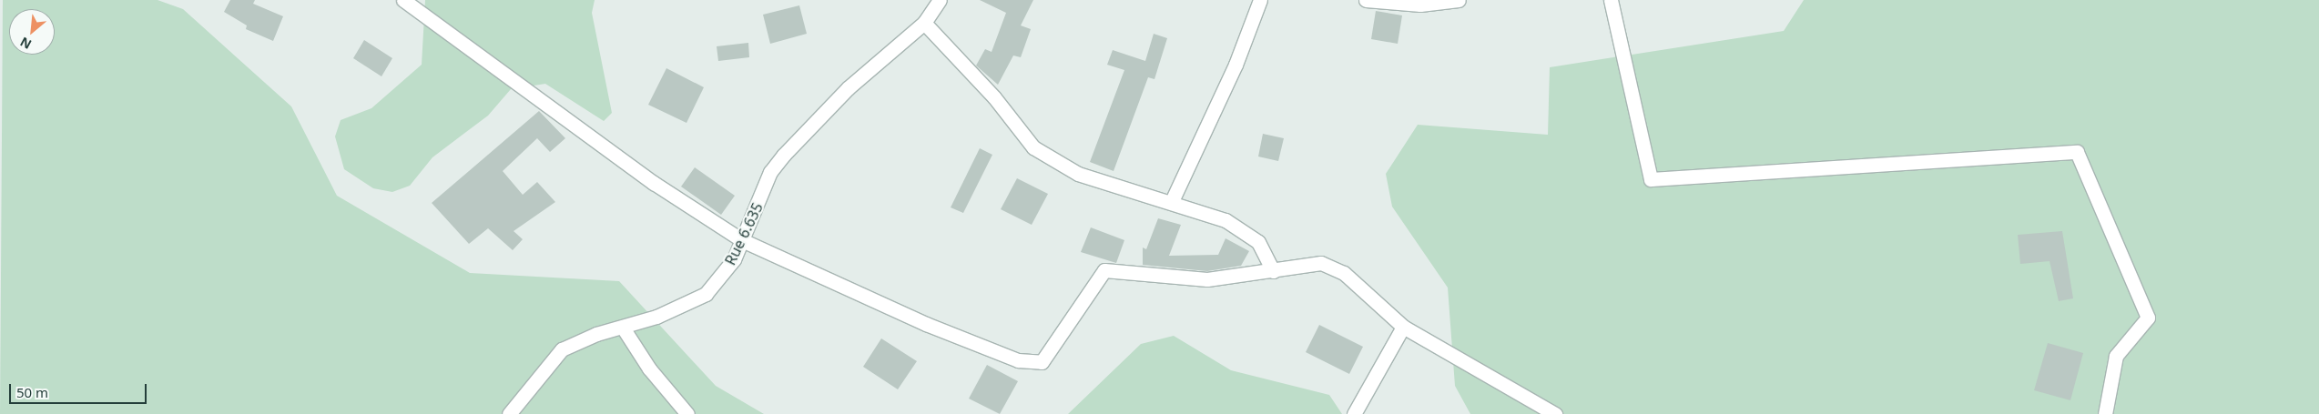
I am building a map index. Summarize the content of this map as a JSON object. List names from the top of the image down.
{
  "streets": {
    "street": ["Rue 6.635"]
  },
  "scale_bar": "50 m",
  "north": "bottom left"
}
